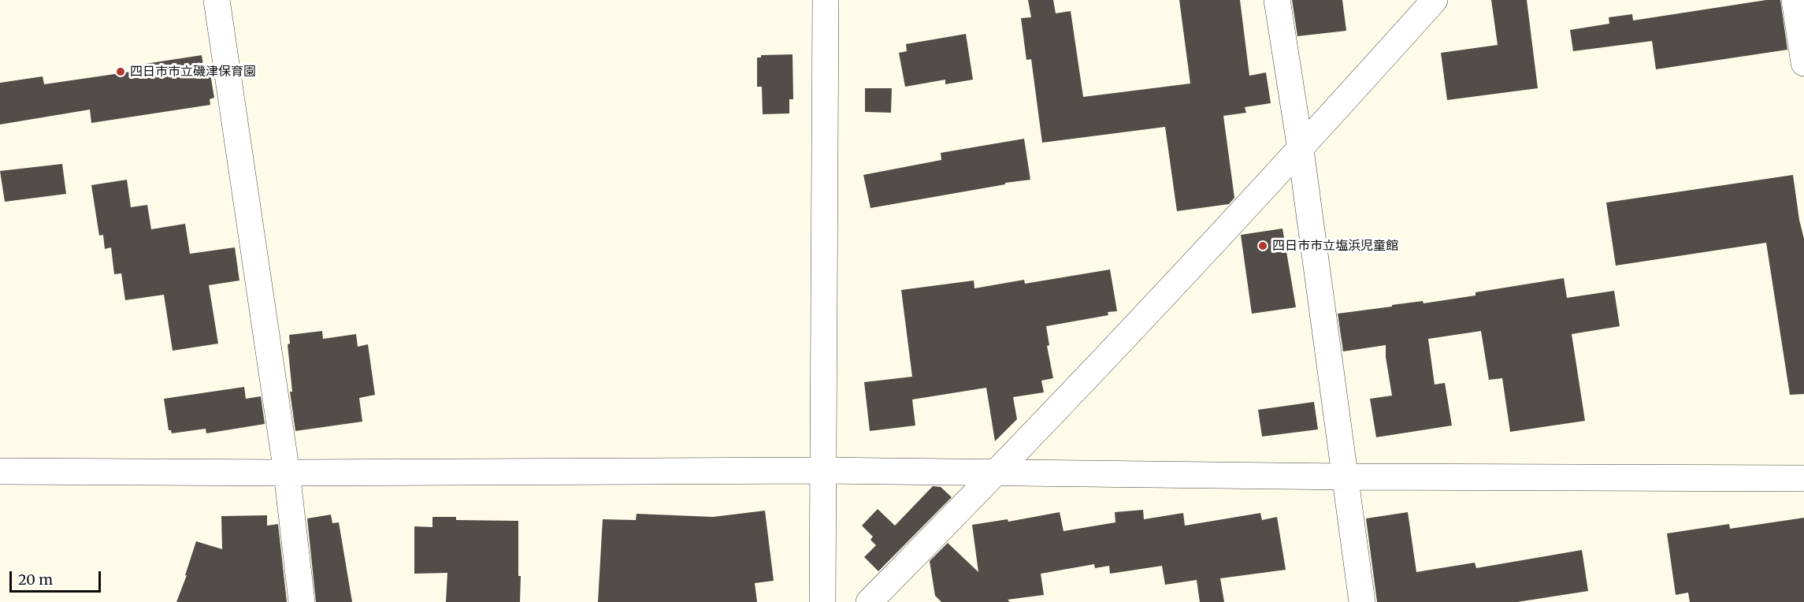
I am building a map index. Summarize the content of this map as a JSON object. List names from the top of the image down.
{
  "places": ["四日市市立磯津保育園", "四日市市立塩浜児童館"],
  "scale_bar": "20 m"
}
